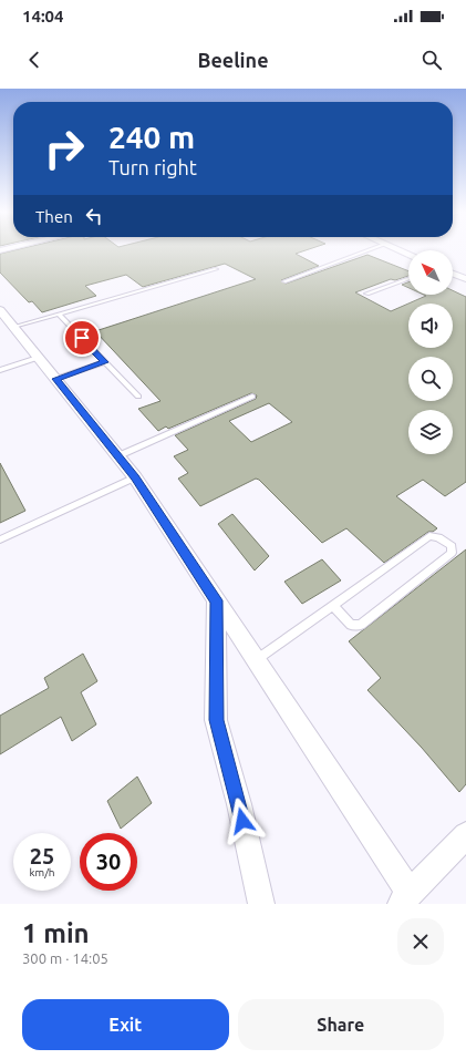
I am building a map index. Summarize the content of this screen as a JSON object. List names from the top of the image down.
{
  "north": "top left",
  "page": {
    "status": "14:04",
    "header": "Beeline",
    "turn": ["240 m", "Turn right"],
    "then": "Then",
    "speed": "25 km/h",
    "limit": "30",
    "heading": ["1 min", "300 m · 14:05"],
    "buttons": ["Exit", "Share"]
  }
}
